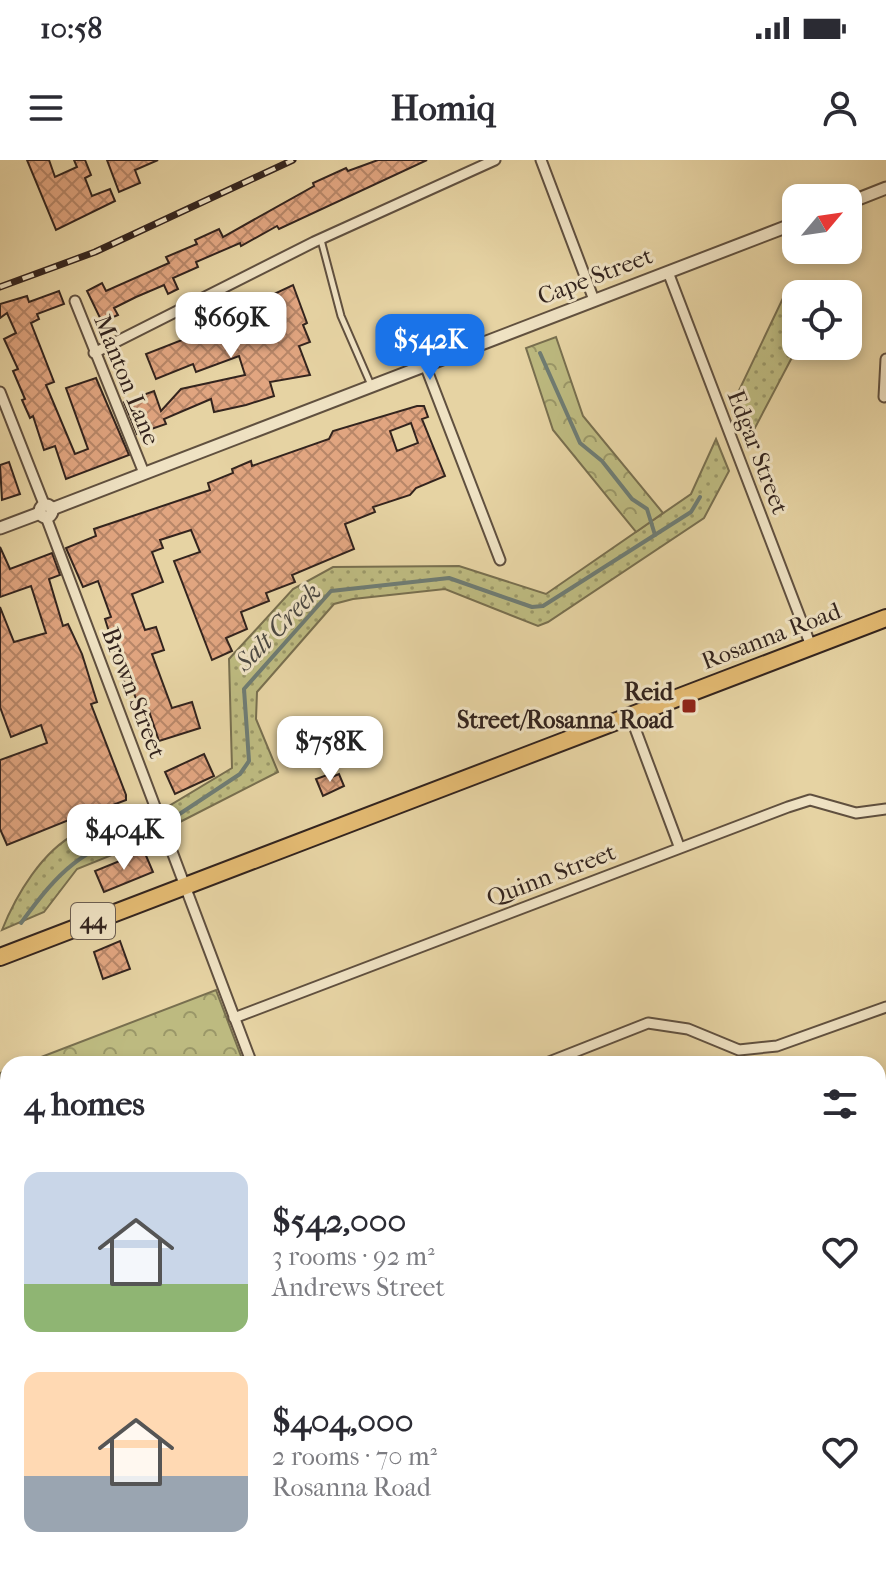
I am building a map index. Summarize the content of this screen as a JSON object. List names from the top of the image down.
{
  "streets": {
    "highway": ["Rosanna Road", "44"],
    "street": [
      "Cape Street",
      "Manton Lane",
      "Edgar Street",
      "Brown Street",
      "Quinn Street"
    ]
  },
  "crossings": [
    ["Cape Street", "Manton Lane"],
    ["Cape Street", "Edgar Street"],
    ["Cape Street", "Brown Street"],
    ["Edgar Street", "Rosanna Road"],
    ["Rosanna Road", "Brown Street"],
    ["Brown Street", "Quinn Street"]
  ],
  "water": ["Salt Creek"],
  "places": {
    "transit": ["Reid Street/Rosanna Road"]
  },
  "north": "top right",
  "page": {
    "status": "10:58",
    "header": "Homiq",
    "price": [
      "$669K",
      "$542K",
      "$758K",
      "$404K"
    ],
    "heading": "4 homes",
    "list": [
      {
        "name": "$542,000",
        "note": "3 rooms · 92 m² · Andrews Street"
      },
      {
        "name": "$404,000",
        "note": "2 rooms · 70 m² · Rosanna Road"
      }
    ]
  }
}
